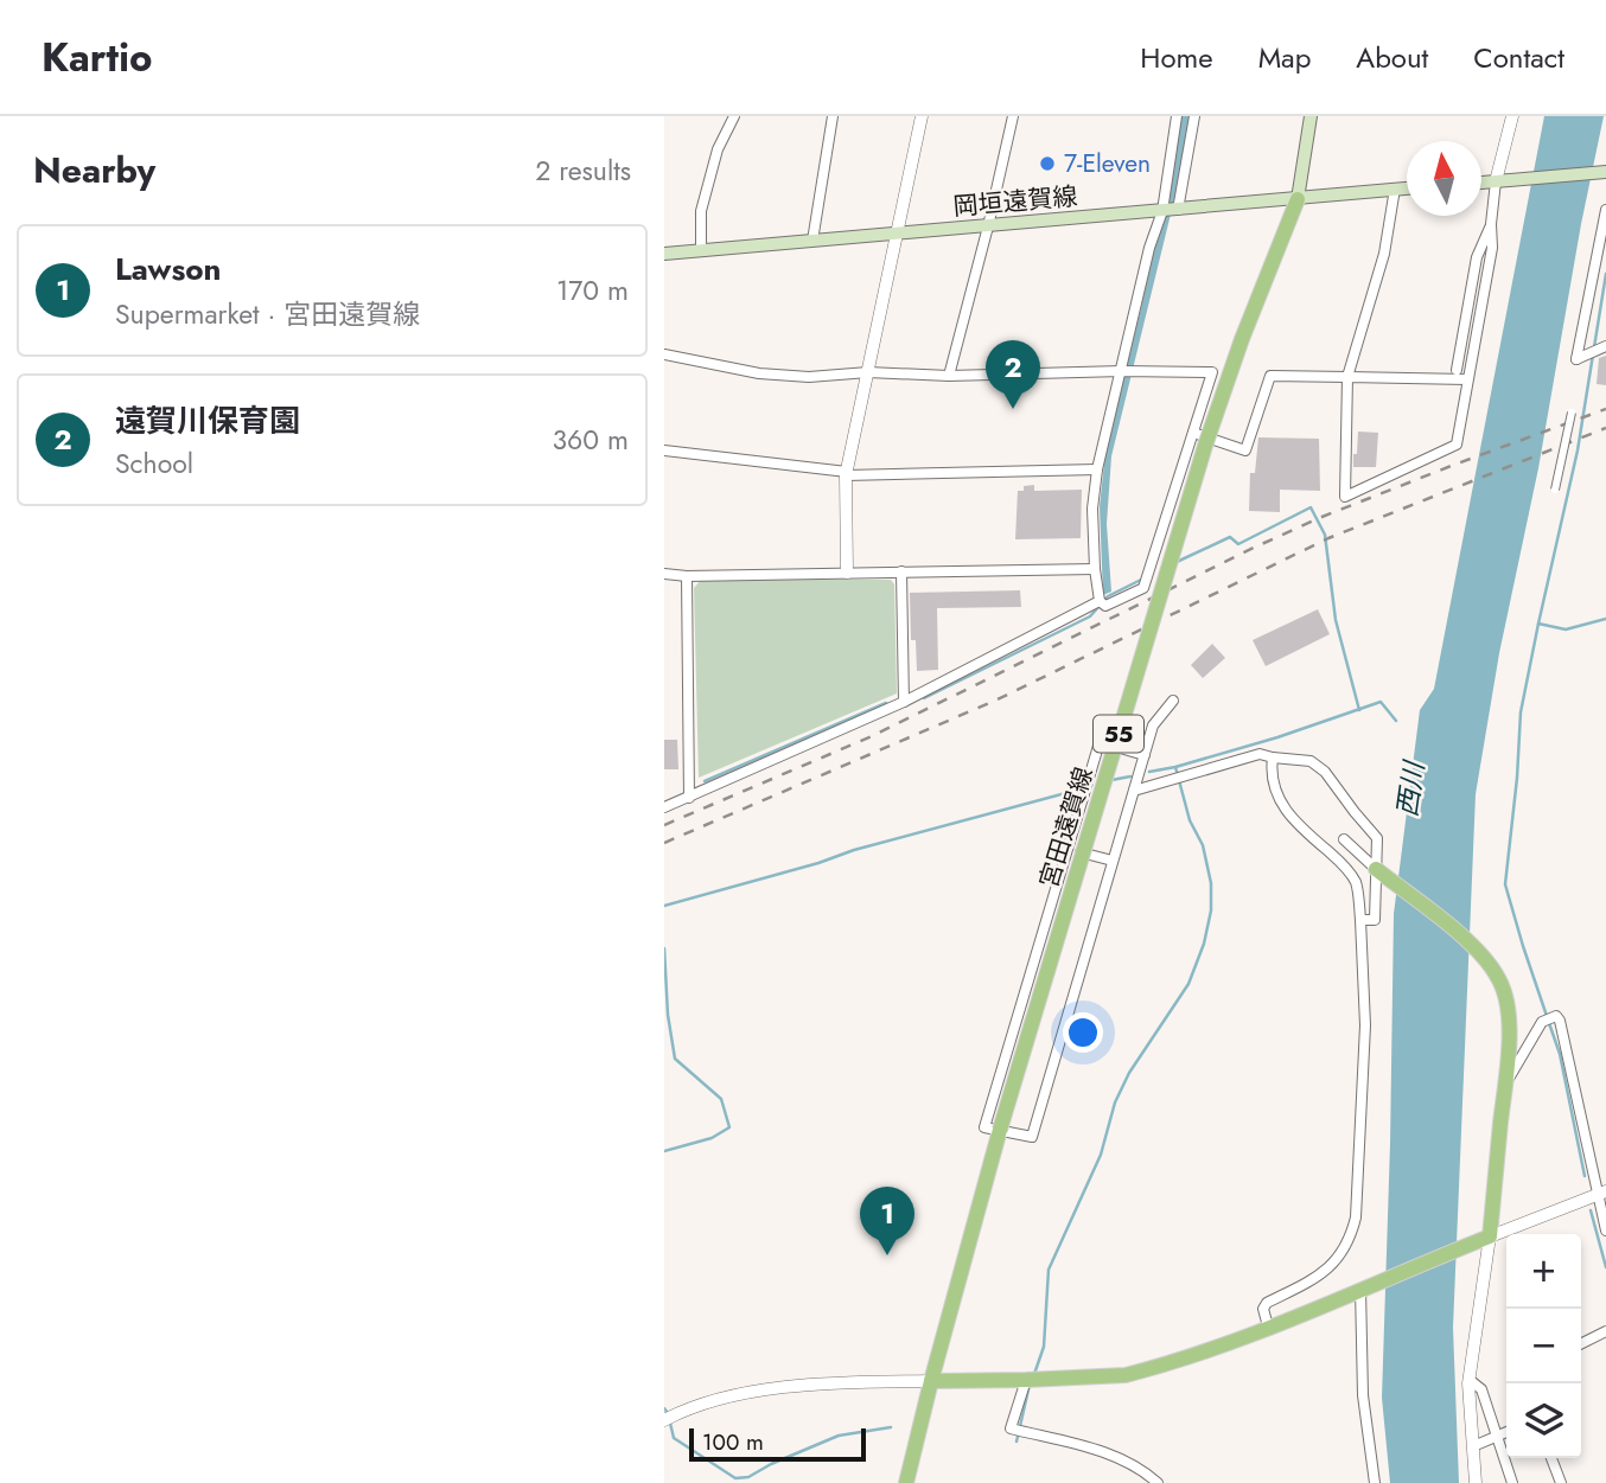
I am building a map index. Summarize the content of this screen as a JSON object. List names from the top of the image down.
{
  "streets": {
    "main road": ["岡垣遠賀線", "55", "宮田遠賀線"]
  },
  "crossings": [
    ["岡垣遠賀線", "宮田遠賀線"]
  ],
  "water": ["西川"],
  "places": ["7-Eleven"],
  "scale_bar": "100 m",
  "north": "top",
  "page": {
    "header": "Kartio",
    "nav": [
      "Home",
      "Map",
      "About",
      "Contact"
    ],
    "heading": ["Nearby", "2 results"],
    "list": [
      {
        "mark": "1",
        "name": "Lawson",
        "note": "Supermarket · 宮田遠賀線",
        "value": "170 m"
      },
      {
        "mark": "2",
        "name": "遠賀川保育園",
        "note": "School",
        "value": "360 m"
      }
    ],
    "pins": ["2", "1"],
    "map_buttons": ["+", "−"],
    "scale": "100 m"
  }
}
